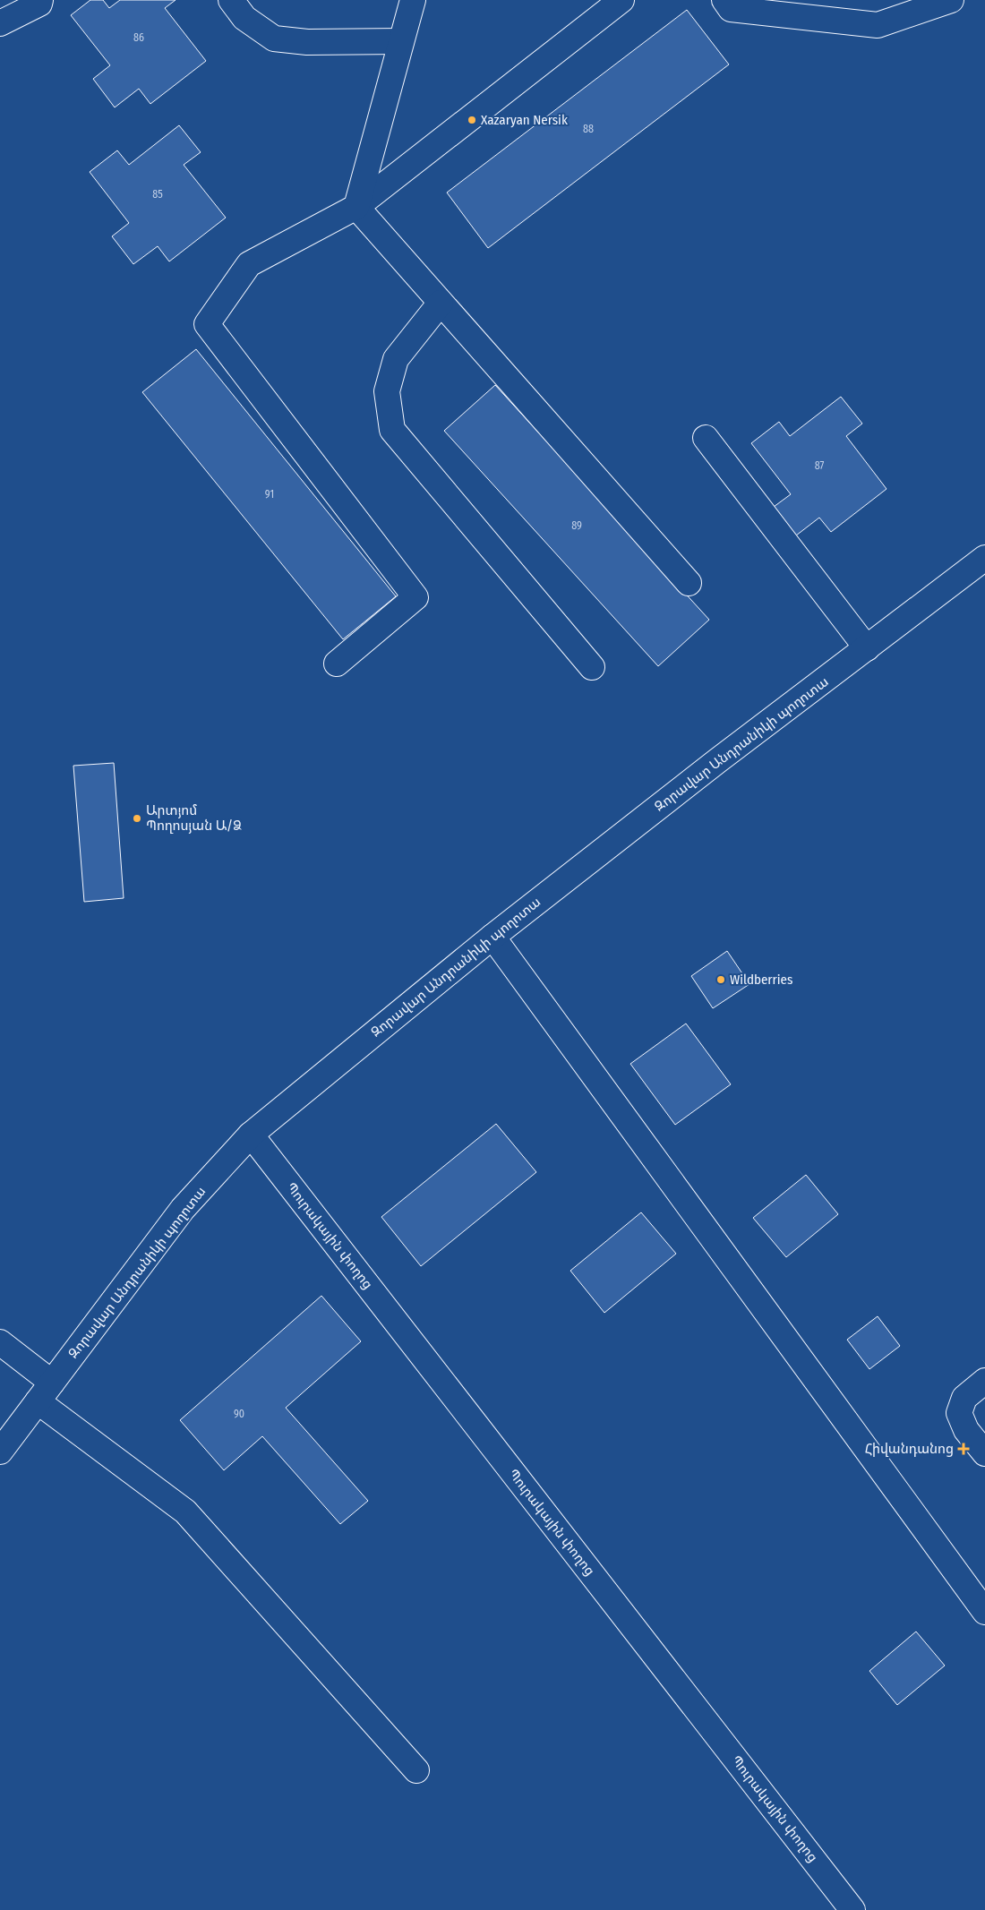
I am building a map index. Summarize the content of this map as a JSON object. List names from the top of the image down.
{
  "streets": {
    "street": ["Զորավար Անդրանիկի պողոտա", "Պուրակային փողոց"]
  },
  "crossings": [
    ["Զորավար Անդրանիկի պողոտա", "Պուրակային փողոց"]
  ],
  "places": {
    "other": ["Xazaryan Nersik", "Արտյոմ Պողոսյան Ա/Ձ", "Wildberries"],
    "health": ["Հիվանդանոց"]
  },
  "house_numbers": [
    "86",
    "88",
    "85",
    "87",
    "91",
    "89",
    "90"
  ]
}
